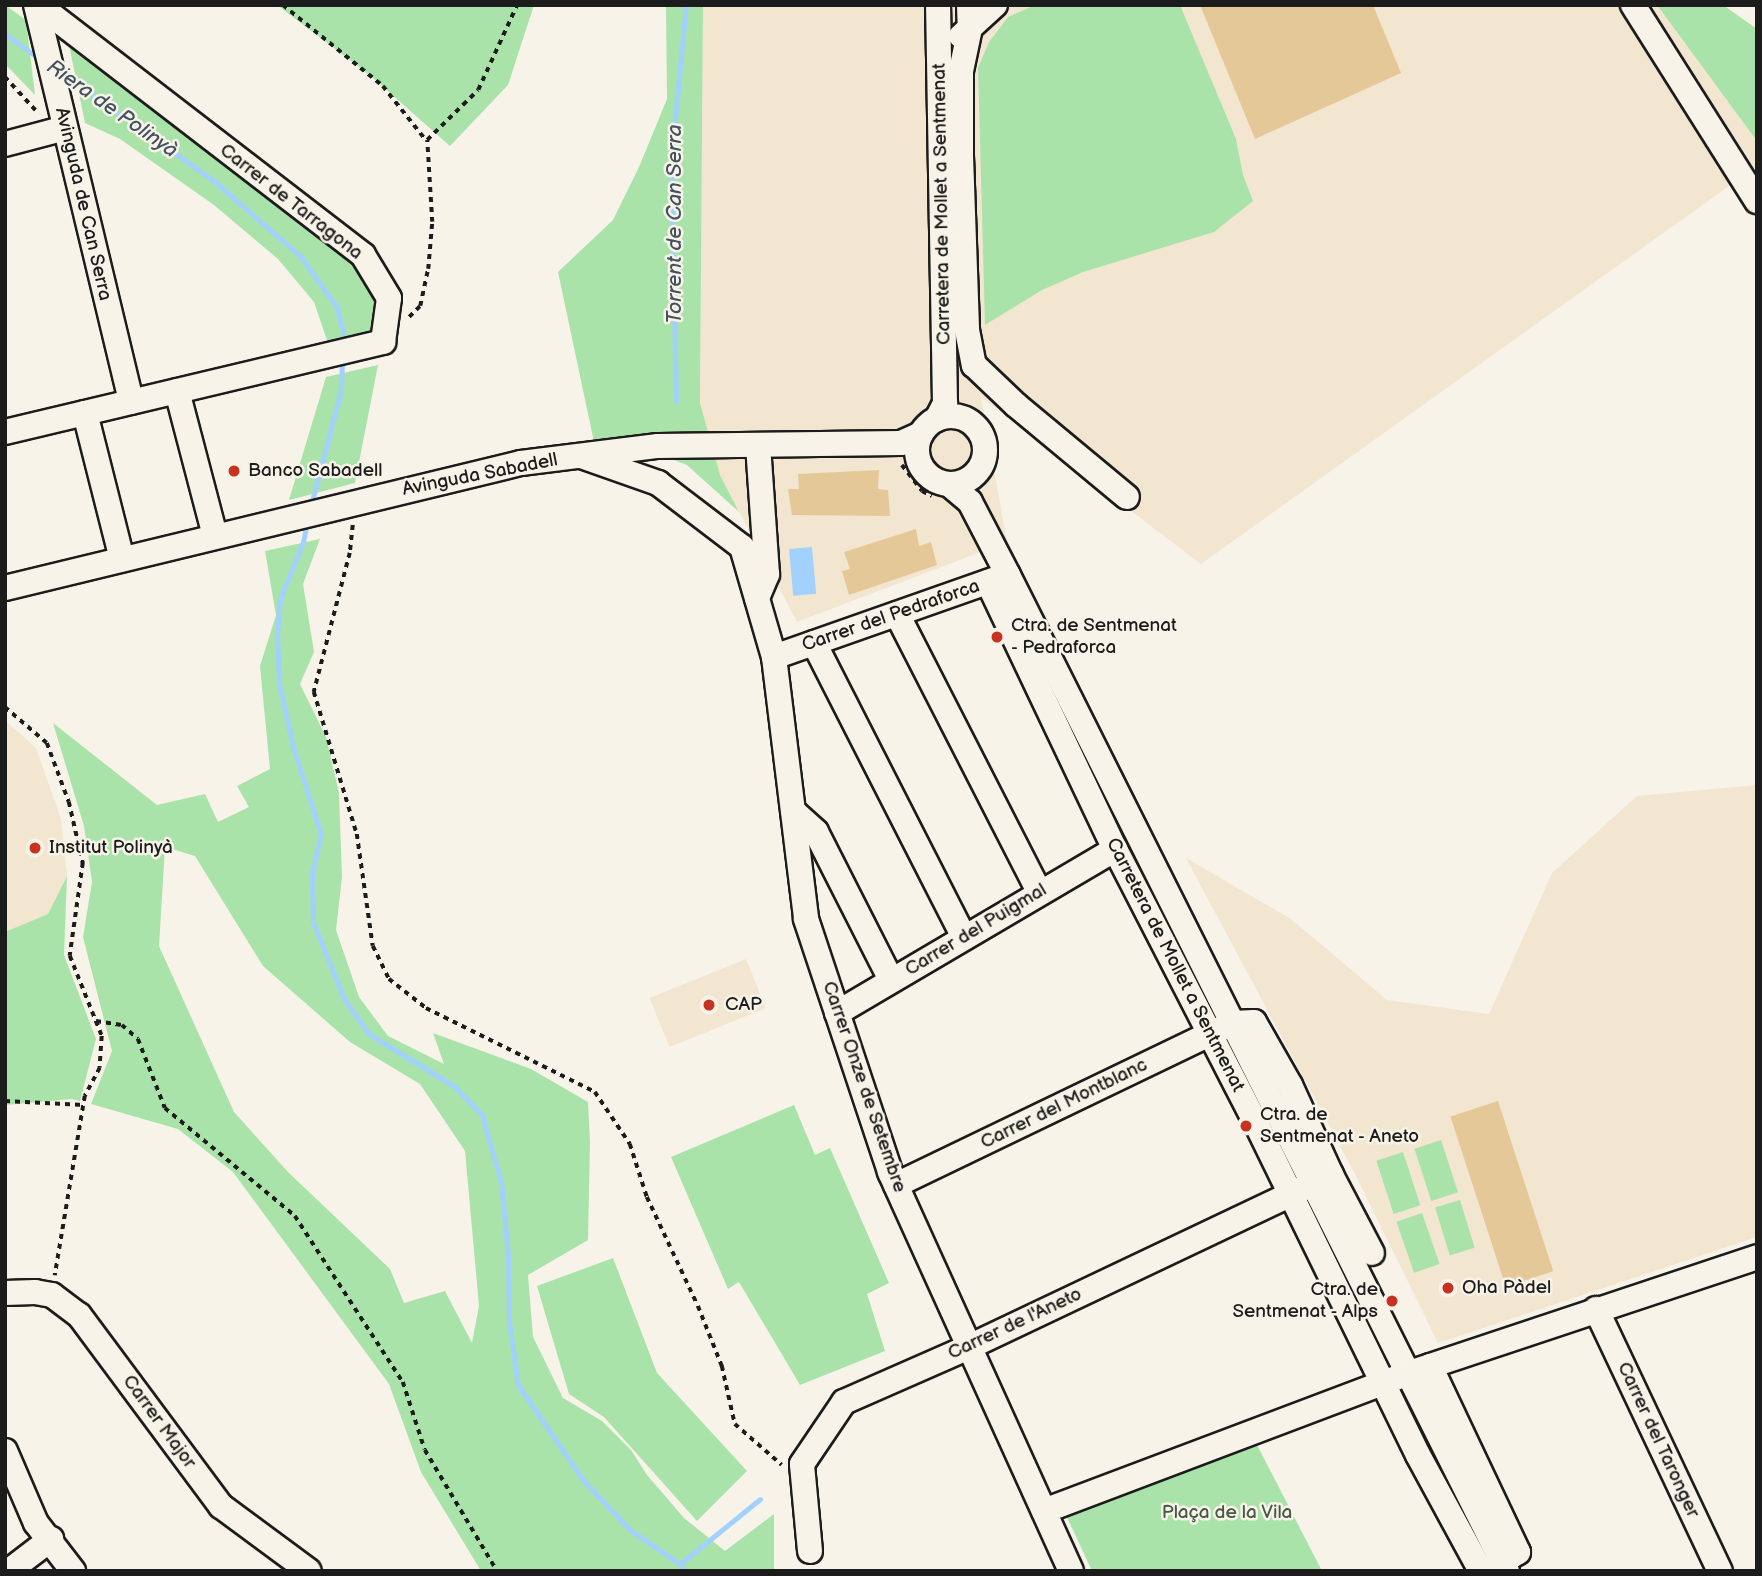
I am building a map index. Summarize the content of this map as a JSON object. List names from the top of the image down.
{
  "streets": {
    "street": [
      "Carrer de Tarragona",
      "Avinguda de Can Serra",
      "Carretera de Mollet a Sentmenat",
      "Avinguda Sabadell",
      "Carrer del Pedraforca",
      "Carrer del Puigmal",
      "Carrer Onze de Setembre",
      "Carrer del Montblanc",
      "Carrer de l'Aneto",
      "Carrer Major",
      "Carrer del Taronger"
    ]
  },
  "crossings": [
    ["Carrer de Tarragona", "Avinguda de Can Serra"],
    ["Carretera de Mollet a Sentmenat", "Carrer del Pedraforca"],
    ["Carretera de Mollet a Sentmenat", "Carrer del Puigmal"],
    ["Carretera de Mollet a Sentmenat", "Carrer del Montblanc"],
    ["Carretera de Mollet a Sentmenat", "Carrer de l'Aneto"],
    ["Avinguda Sabadell", "Carrer del Pedraforca"],
    ["Avinguda Sabadell", "Carrer Onze de Setembre"],
    ["Carrer del Pedraforca", "Carrer Onze de Setembre"],
    ["Carrer del Puigmal", "Carrer Onze de Setembre"],
    ["Carrer Onze de Setembre", "Carrer del Montblanc"],
    ["Carrer Onze de Setembre", "Carrer de l'Aneto"]
  ],
  "water": ["Riera de Polinyà", "Torrent de Can Serra"],
  "parks": ["Plaça de la Vila"],
  "places": [
    "Banco Sabadell",
    "Ctra. de Sentmenat - Pedraforca",
    "Institut Polinyà",
    "CAP",
    "Ctra. de Sentmenat - Aneto",
    "Oha Pàdel",
    "Ctra. de Sentmenat - Alps"
  ]
}
